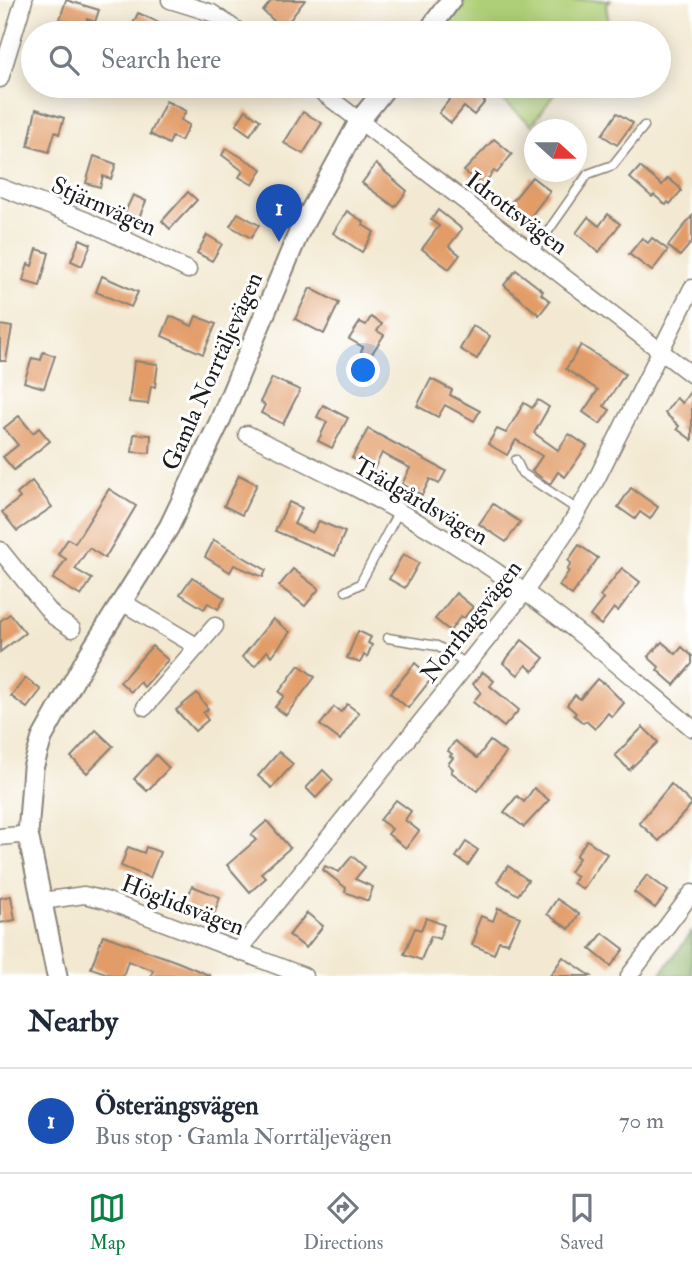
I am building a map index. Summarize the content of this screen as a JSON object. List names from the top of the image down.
{
  "streets": {
    "street": [
      "Stjärnvägen",
      "Idrottsvägen",
      "Gamla Norrtäljevägen",
      "Trädgårdsvägen",
      "Norrhagsvägen",
      "Höglidsvägen"
    ]
  },
  "crossings": [
    ["Idrottsvägen", "Gamla Norrtäljevägen"],
    ["Idrottsvägen", "Norrhagsvägen"],
    ["Gamla Norrtäljevägen", "Höglidsvägen"],
    ["Trädgårdsvägen", "Norrhagsvägen"],
    ["Norrhagsvägen", "Höglidsvägen"]
  ],
  "north": "right",
  "page": {
    "search": "Search here",
    "pins": "1",
    "heading": "Nearby",
    "list": [
      {
        "mark": "1",
        "name": "Österängsvägen",
        "note": "Bus stop · Gamla Norrtäljevägen",
        "value": "70 m"
      }
    ],
    "nav": ["Map", "Directions", "Saved"]
  }
}
